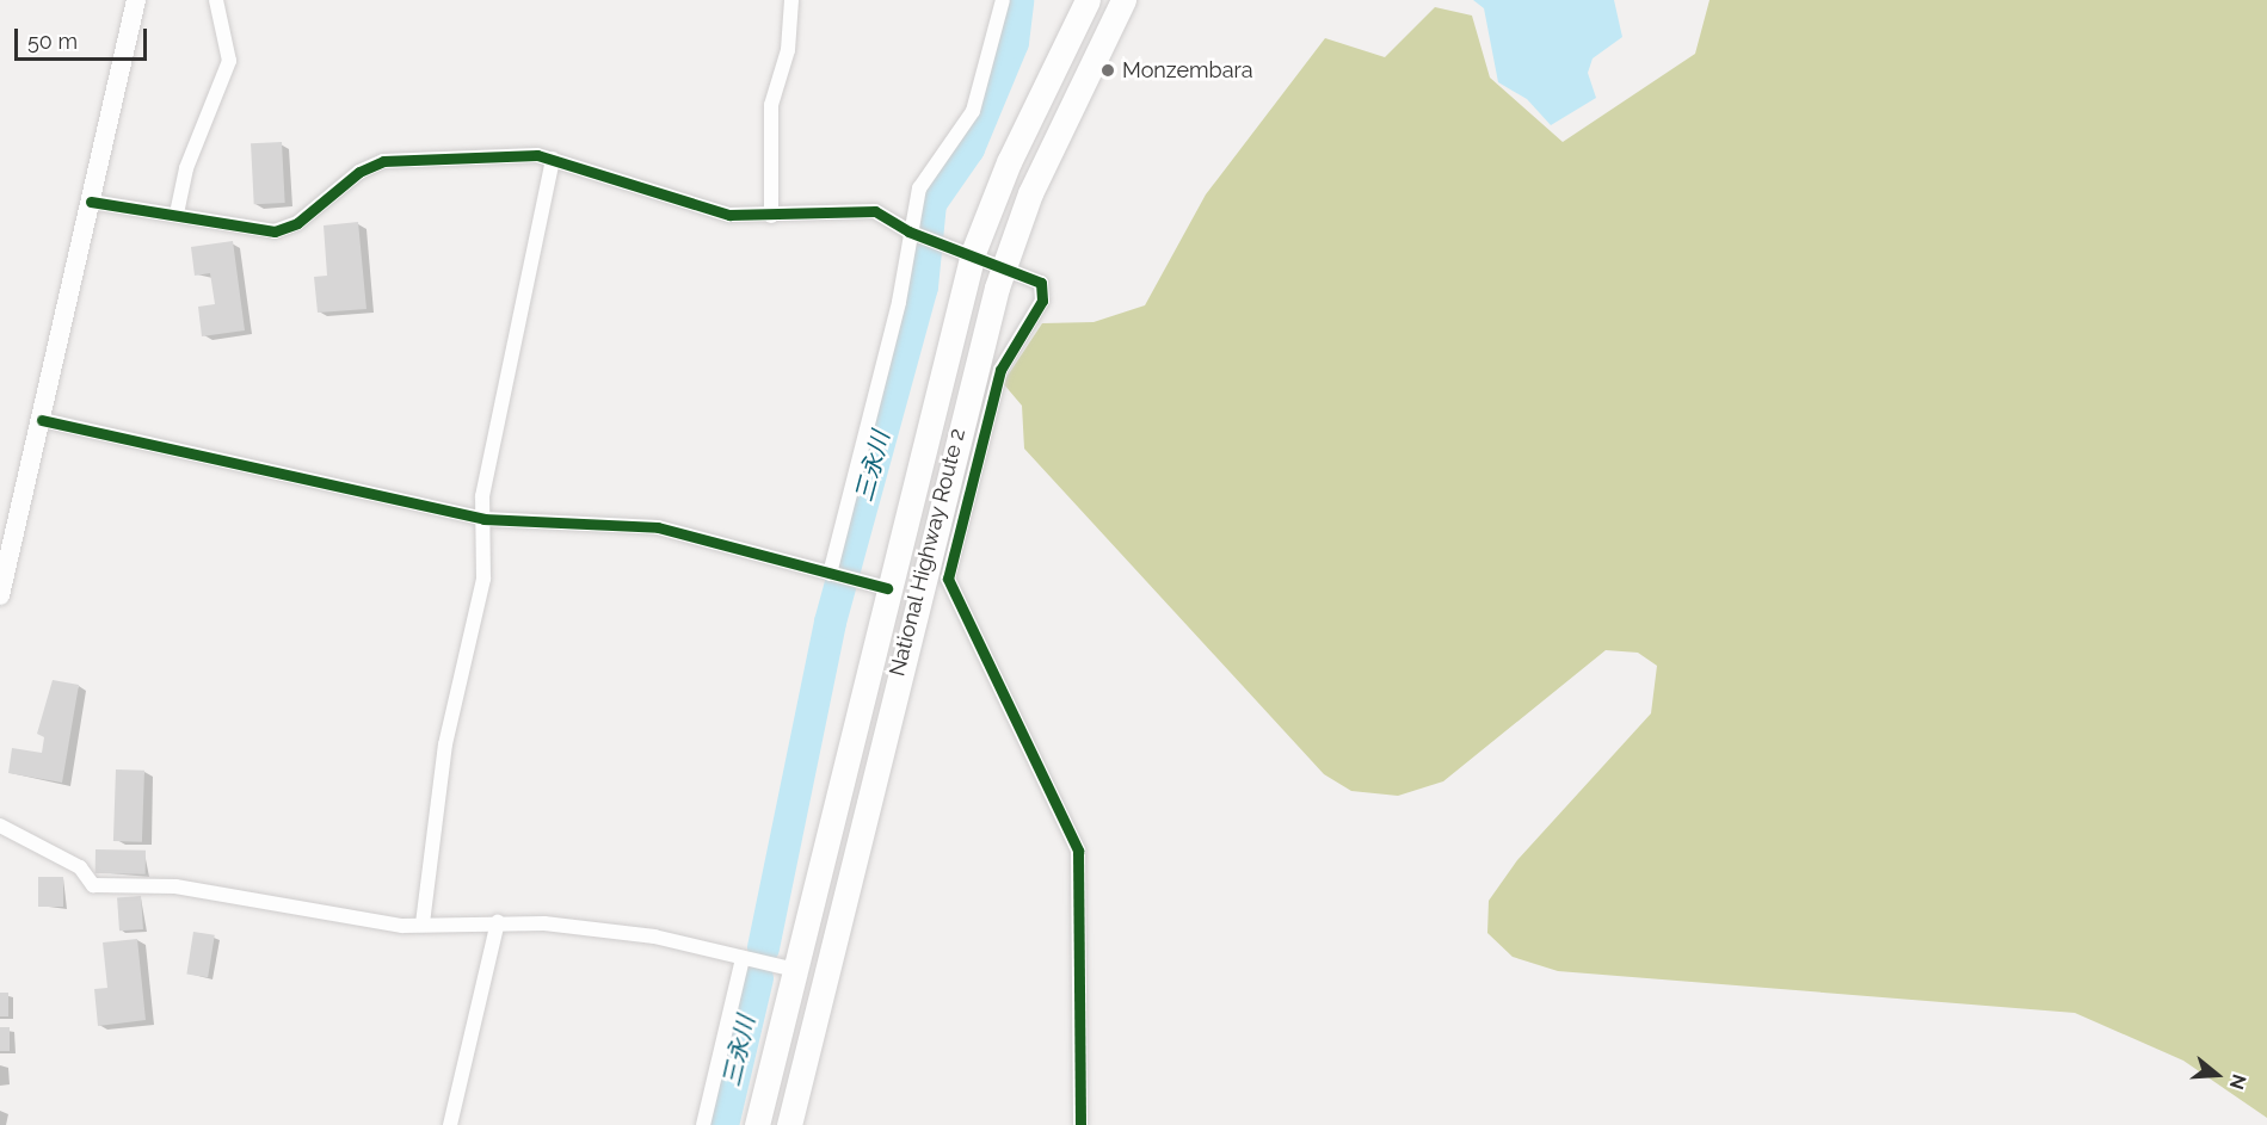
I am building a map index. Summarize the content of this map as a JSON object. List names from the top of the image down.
{
  "streets": {
    "highway": ["National Highway Route 2"]
  },
  "water": ["三永川"],
  "places": ["Monzembara"],
  "scale_bar": "50 m",
  "north": "right"
}
